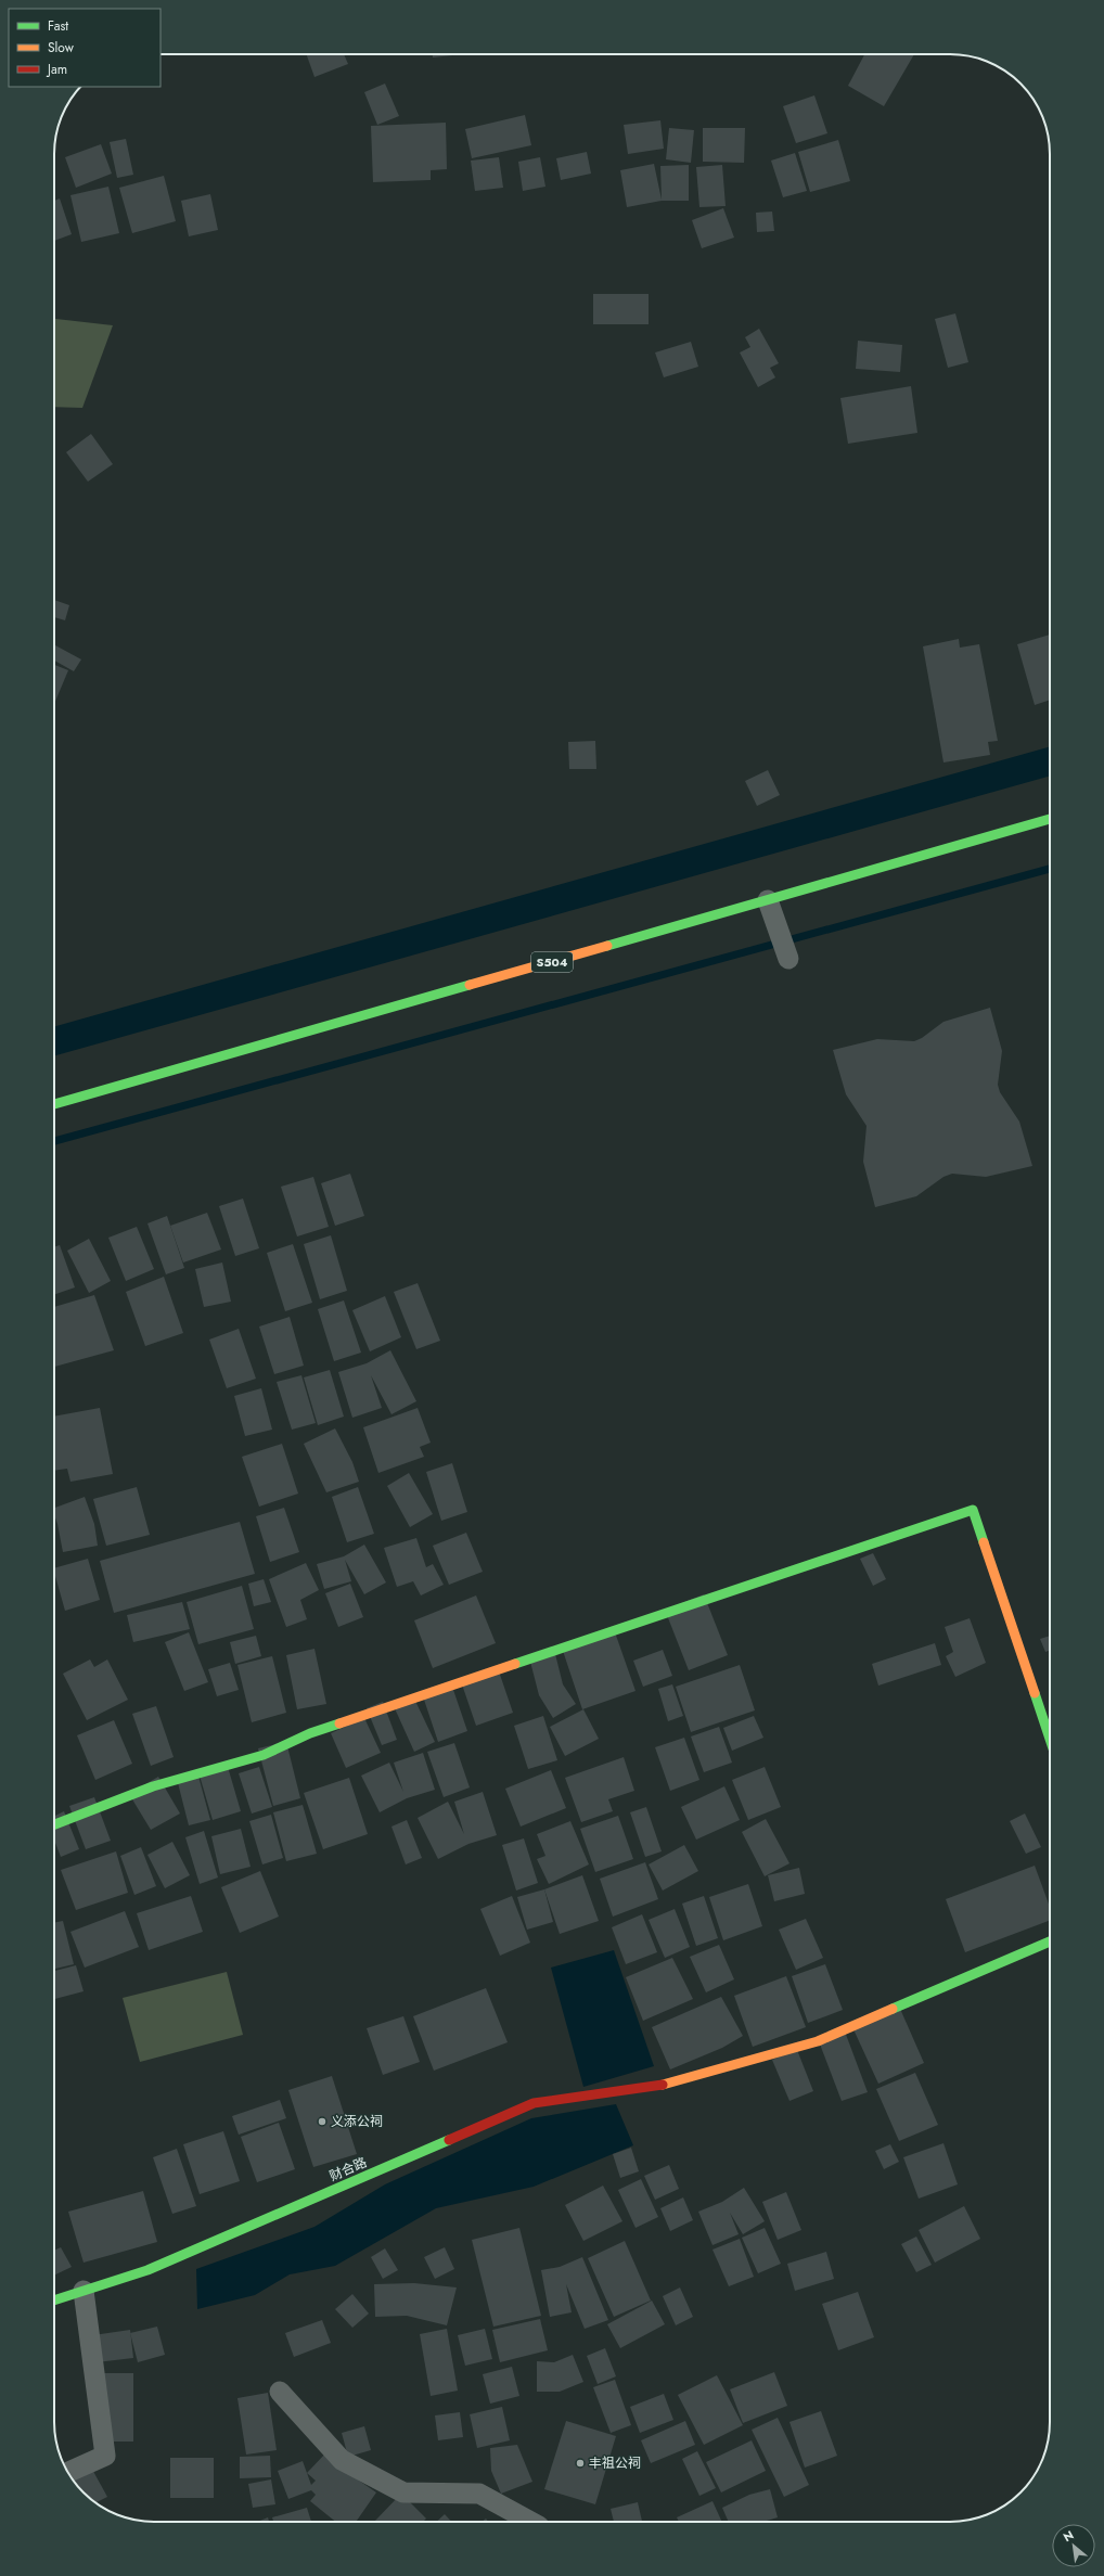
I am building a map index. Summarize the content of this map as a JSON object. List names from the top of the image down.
{
  "streets": {
    "street": ["S504", "财合路"]
  },
  "places": ["义添公祠", "丰祖公祠"],
  "legend": ["Fast", "Slow", "Jam"],
  "north": "top left"
}
